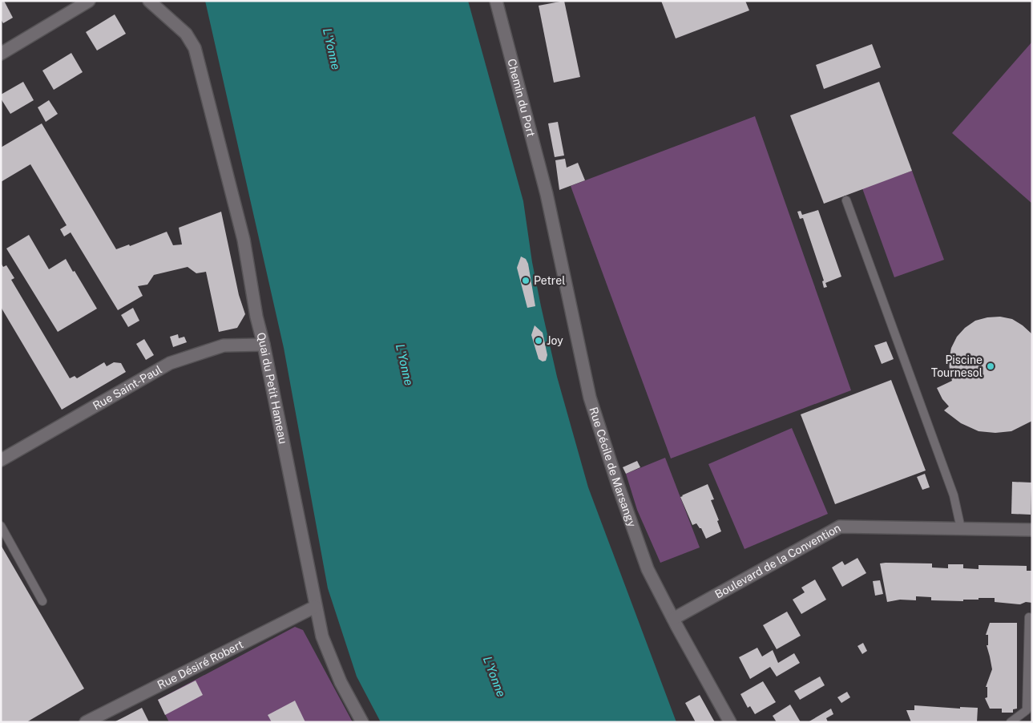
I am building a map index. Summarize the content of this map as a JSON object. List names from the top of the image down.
{
  "streets": {
    "street": [
      "Chemin du Port",
      "Rue Saint-Paul",
      "Quai du Petit Hameau",
      "Rue Cécile de Marsangy",
      "Boulevard de la Convention",
      "Rue Désiré Robert"
    ]
  },
  "crossings": [
    ["Chemin du Port", "Rue Cécile de Marsangy"],
    ["Rue Saint-Paul", "Quai du Petit Hameau"],
    ["Quai du Petit Hameau", "Rue Désiré Robert"],
    ["Rue Cécile de Marsangy", "Boulevard de la Convention"]
  ],
  "water": ["L'Yonne"],
  "places": ["Petrel", "Joy", "Piscine Tournesol"]
}
